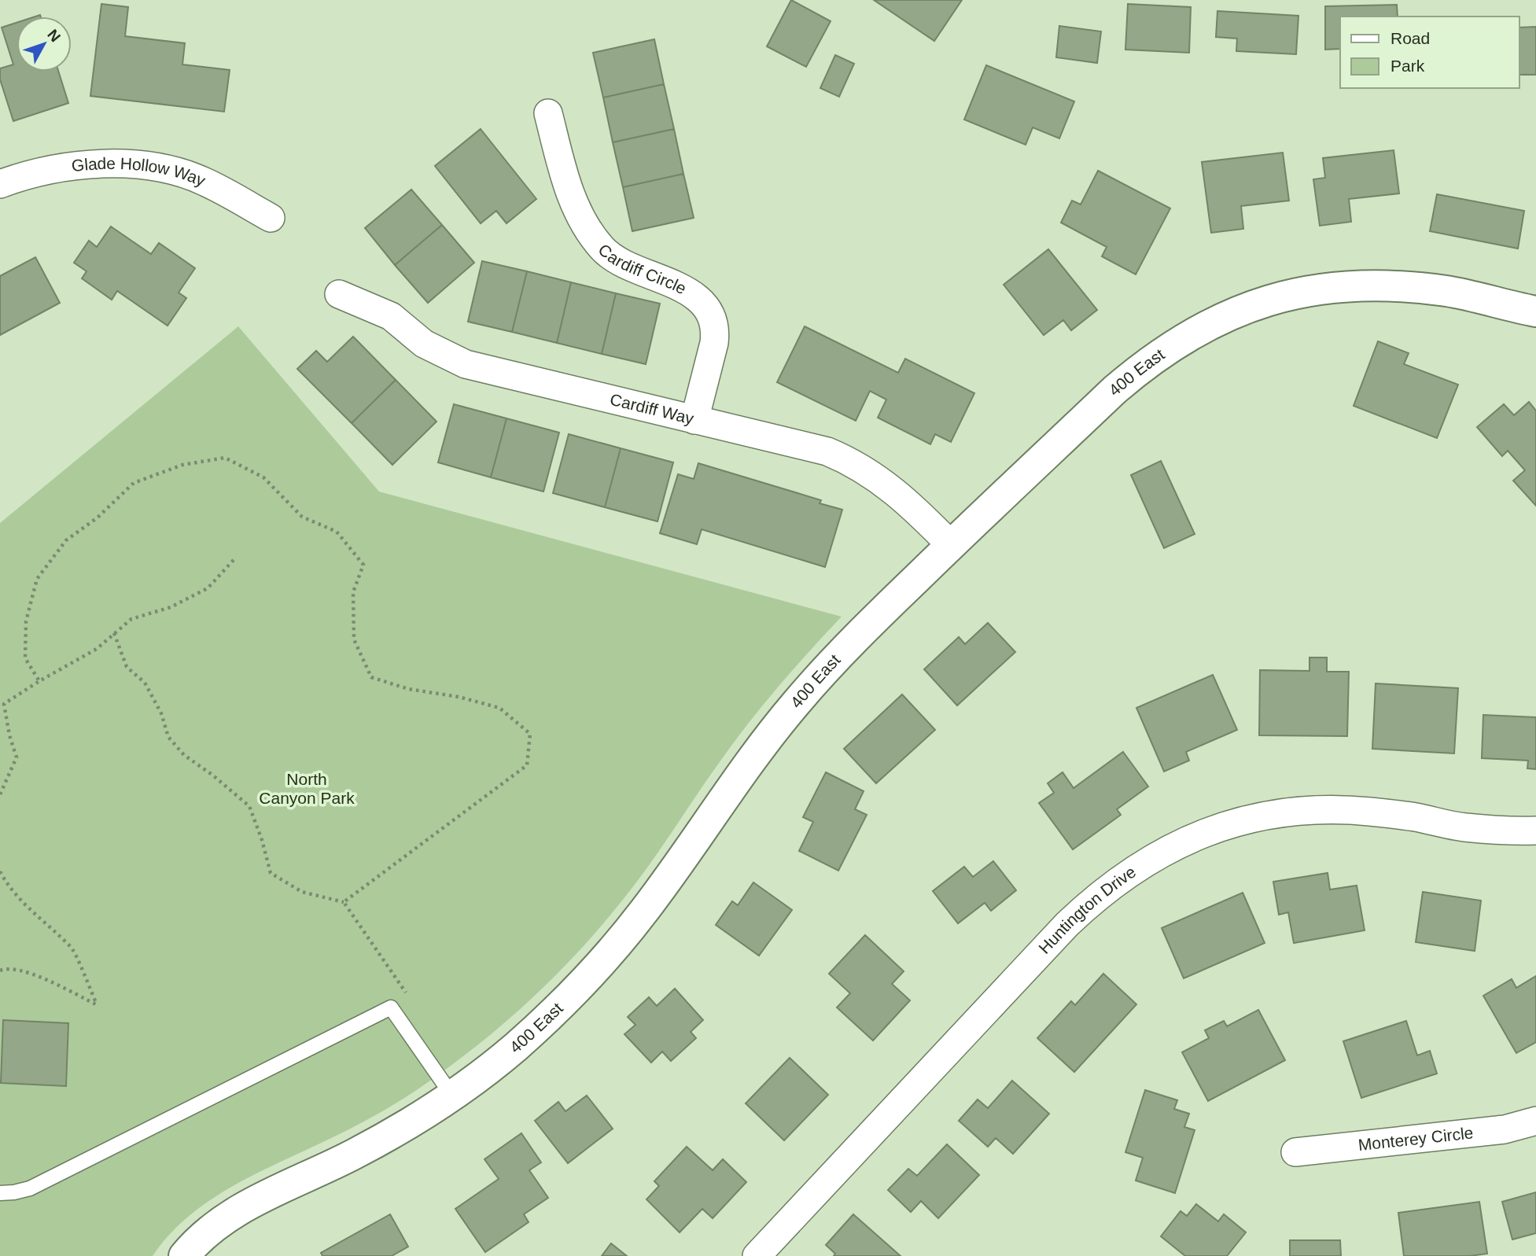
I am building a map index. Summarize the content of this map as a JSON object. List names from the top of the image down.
{
  "streets": {
    "street": [
      "Glade Hollow Way",
      "Cardiff Circle",
      "400 East",
      "Cardiff Way",
      "Huntington Drive",
      "Monterey Circle"
    ]
  },
  "crossings": [
    ["Cardiff Circle", "Cardiff Way"],
    ["400 East", "Cardiff Way"]
  ],
  "parks": ["North Canyon Park"],
  "legend": ["Road", "Park"],
  "north": "top right"
}
